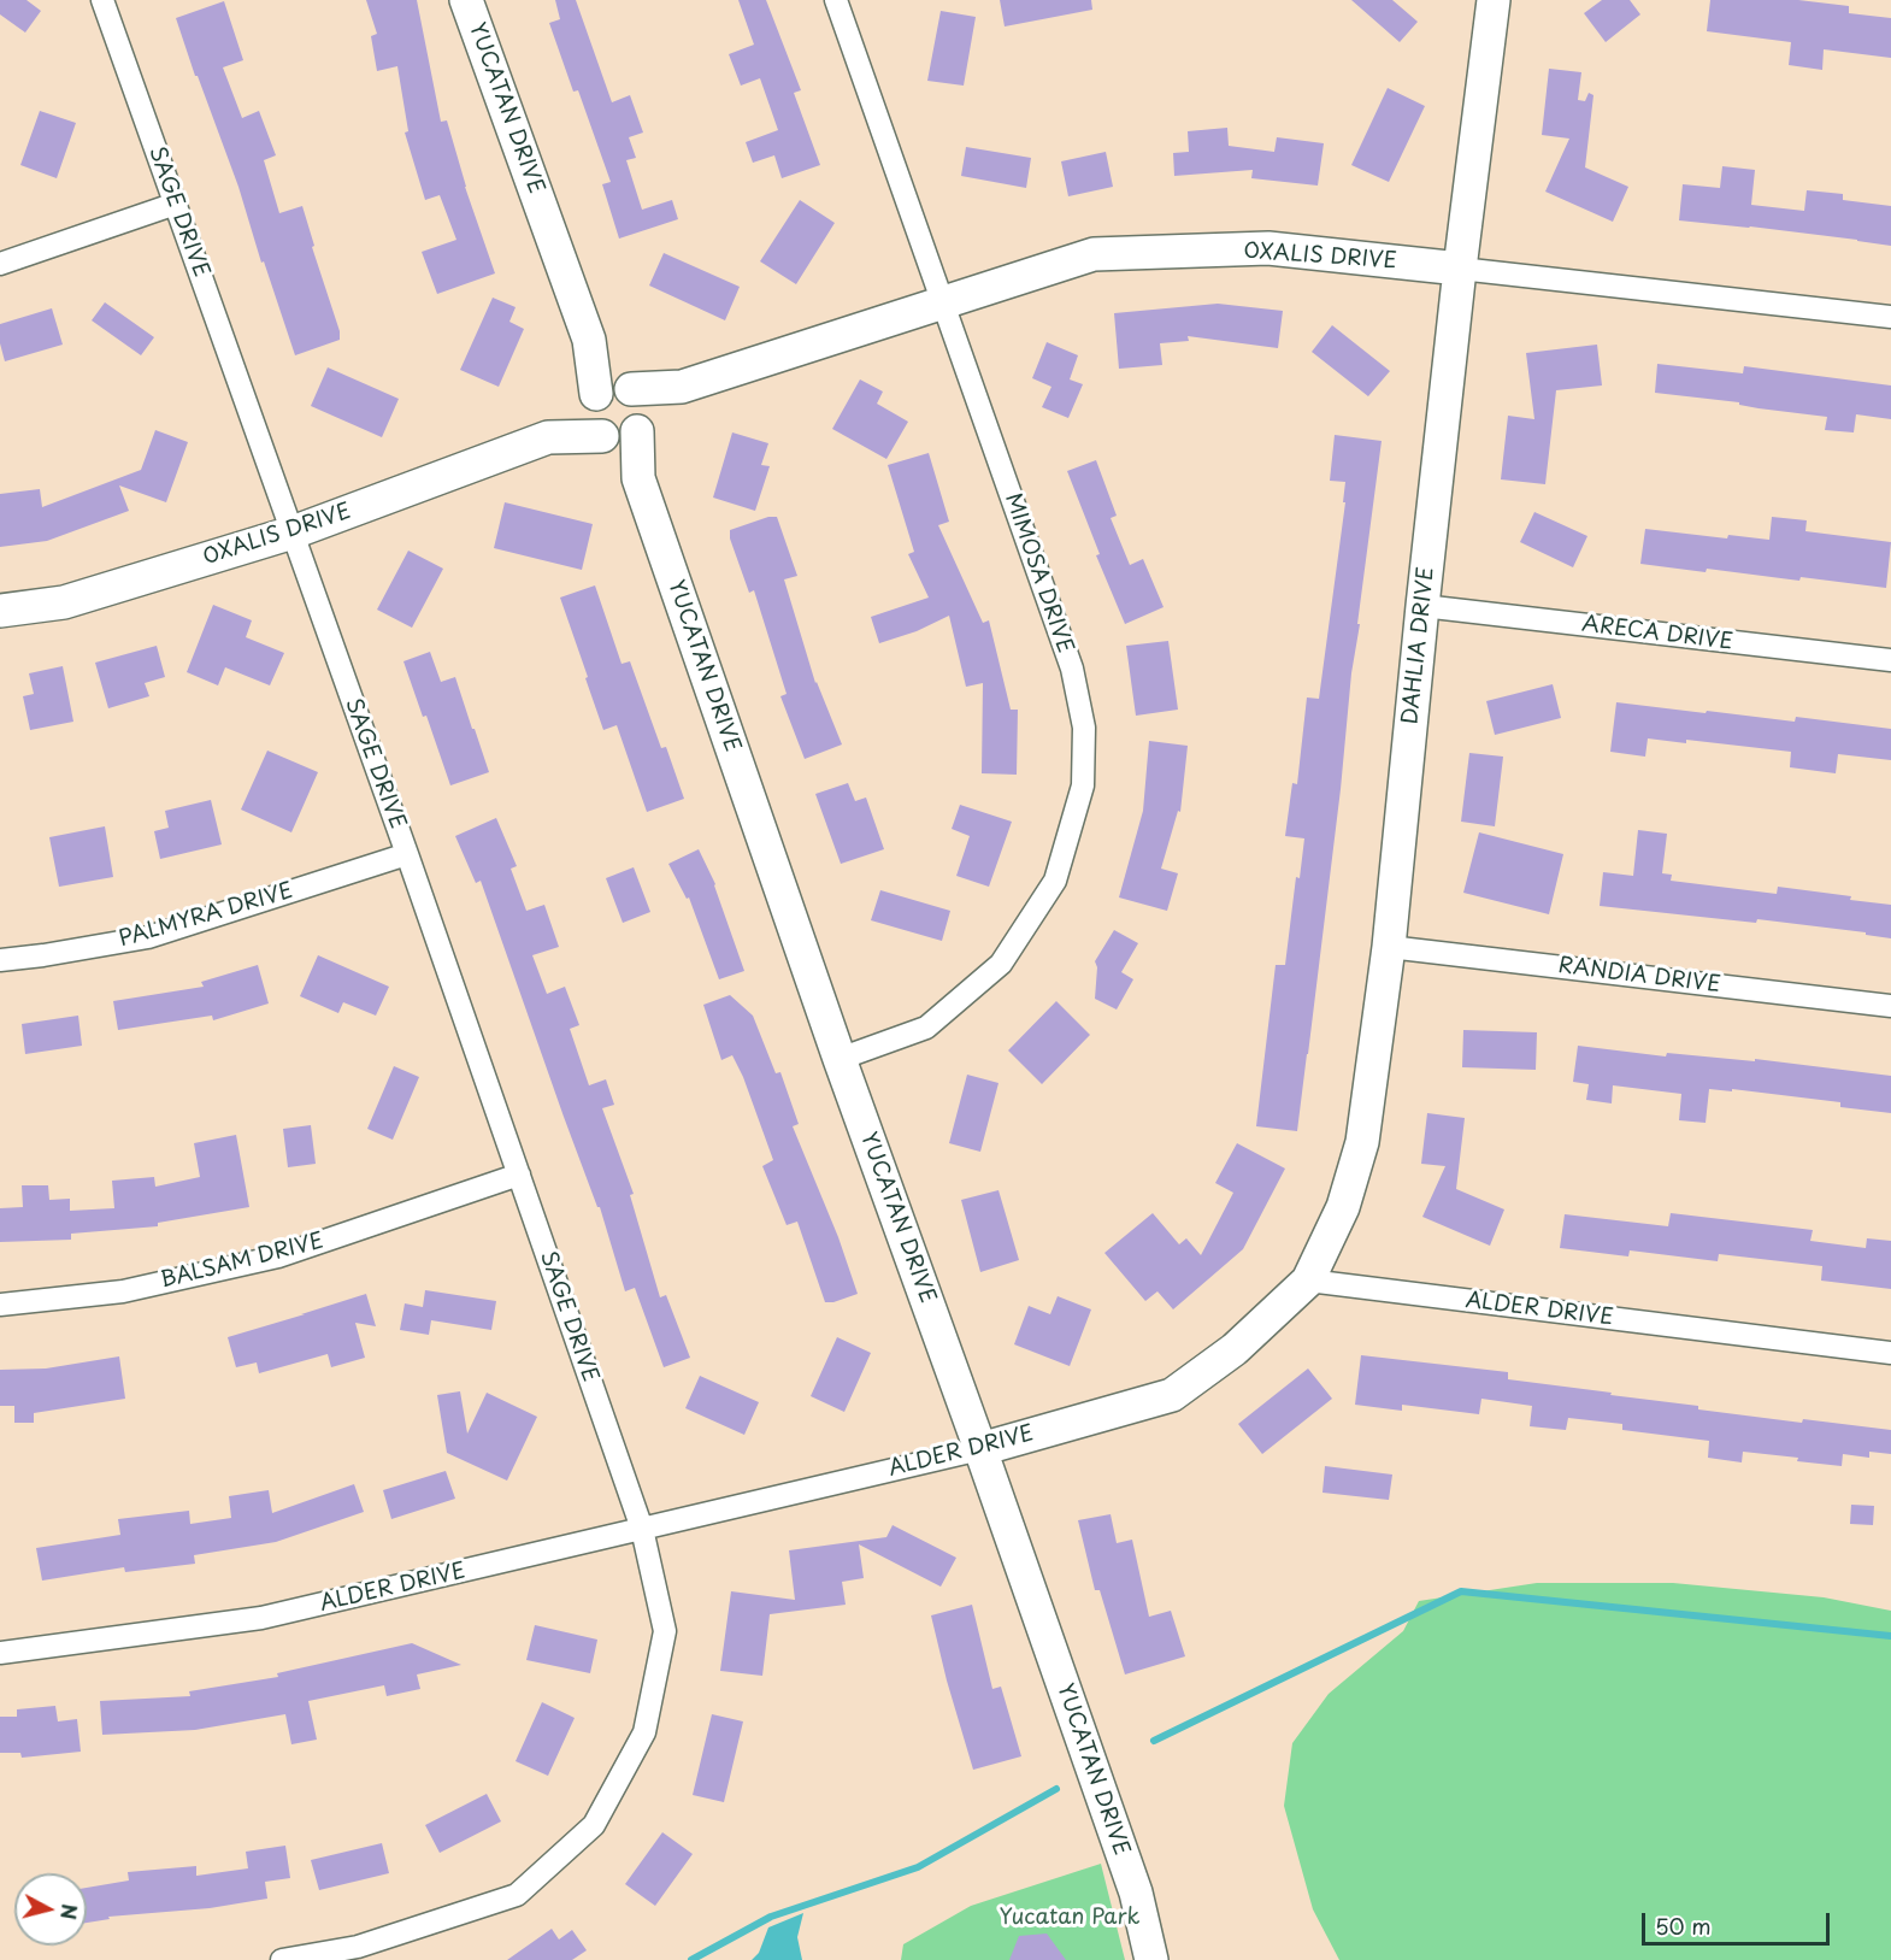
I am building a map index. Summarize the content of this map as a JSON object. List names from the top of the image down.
{
  "streets": {
    "street": [
      "YUCATAN DRIVE",
      "SAGE DRIVE",
      "OXALIS DRIVE",
      "MIMOSA DRIVE",
      "ARECA DRIVE",
      "DAHLIA DRIVE",
      "PALMYRA DRIVE",
      "RANDIA DRIVE",
      "BALSAM DRIVE",
      "ALDER DRIVE"
    ]
  },
  "crossings": [
    ["YUCATAN DRIVE", "OXALIS DRIVE"],
    ["YUCATAN DRIVE", "MIMOSA DRIVE"],
    ["YUCATAN DRIVE", "ALDER DRIVE"],
    ["SAGE DRIVE", "OXALIS DRIVE"],
    ["SAGE DRIVE", "PALMYRA DRIVE"],
    ["SAGE DRIVE", "BALSAM DRIVE"],
    ["SAGE DRIVE", "ALDER DRIVE"],
    ["OXALIS DRIVE", "MIMOSA DRIVE"],
    ["OXALIS DRIVE", "DAHLIA DRIVE"],
    ["ARECA DRIVE", "DAHLIA DRIVE"],
    ["DAHLIA DRIVE", "RANDIA DRIVE"],
    ["DAHLIA DRIVE", "ALDER DRIVE"]
  ],
  "parks": ["Yucatan Park"],
  "scale_bar": "50 m",
  "north": "right"
}
